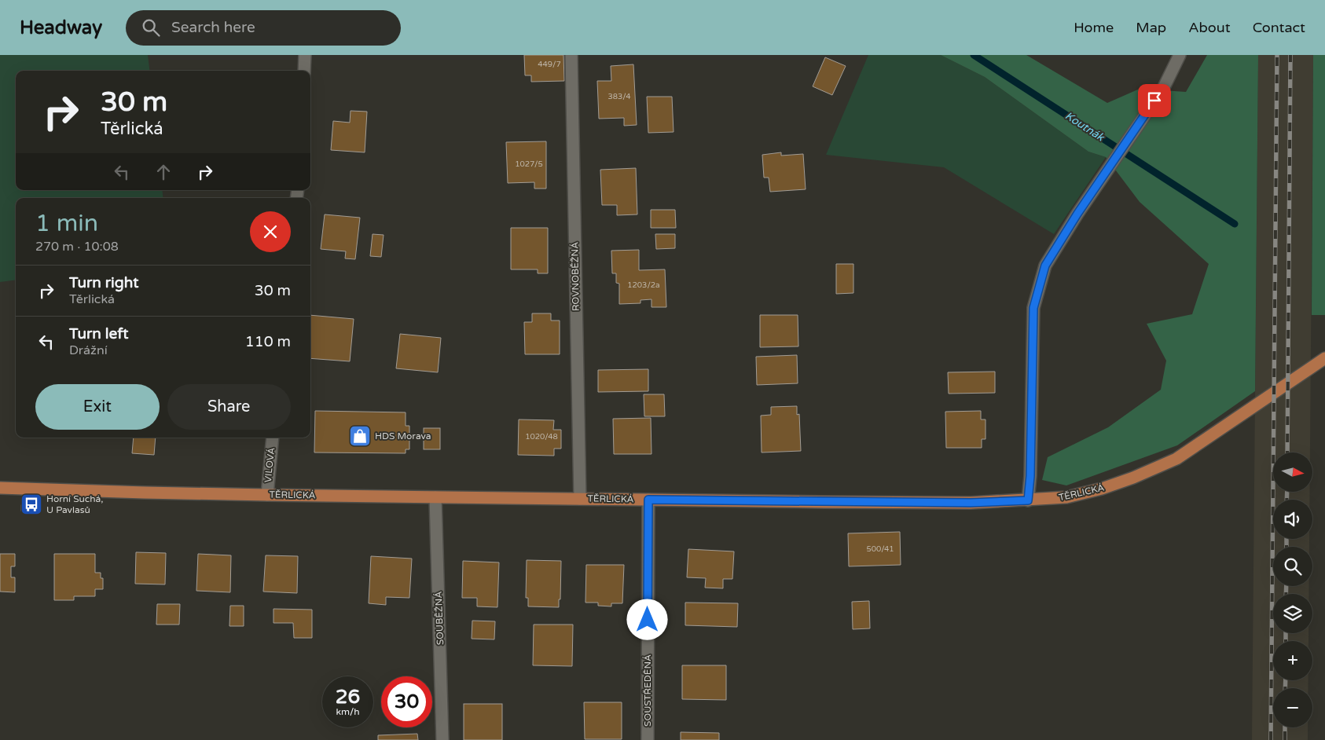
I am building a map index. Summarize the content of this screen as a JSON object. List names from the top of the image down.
{
  "streets": {
    "main road": ["TĚRLICKÁ"],
    "street": [
      "ROVNOBĚŽNÁ",
      "VILOVÁ",
      "SOUBĚŽNÁ",
      "SOUSTŘEDĚNÁ"
    ]
  },
  "crossings": [
    ["ROVNOBĚŽNÁ", "TĚRLICKÁ"],
    ["VILOVÁ", "TĚRLICKÁ"],
    ["TĚRLICKÁ", "SOUBĚŽNÁ"],
    ["TĚRLICKÁ", "SOUSTŘEDĚNÁ"]
  ],
  "water": ["Koutnák"],
  "places": {
    "shop": ["HDS Morava"],
    "bus stop": ["Horní Suchá, U Pavlasů"]
  },
  "house_numbers": [
    "449/7",
    "383/4",
    "1027/5",
    "1203/2a",
    "1020/48",
    "500/41"
  ],
  "north": "right",
  "page": {
    "header": "Headway",
    "search": "Search here",
    "nav": [
      "Home",
      "Map",
      "About",
      "Contact"
    ],
    "turn": ["30 m", "Těrlická"],
    "heading": ["1 min", "270 m · 10:08"],
    "list": [
      {
        "name": "Turn right",
        "note": "Těrlická",
        "value": "30 m"
      },
      {
        "name": "Turn left",
        "note": "Drážní",
        "value": "110 m"
      }
    ],
    "buttons": ["Exit", "Share"],
    "map_buttons": ["+", "−"],
    "speed": "26 km/h",
    "limit": "30"
  }
}
